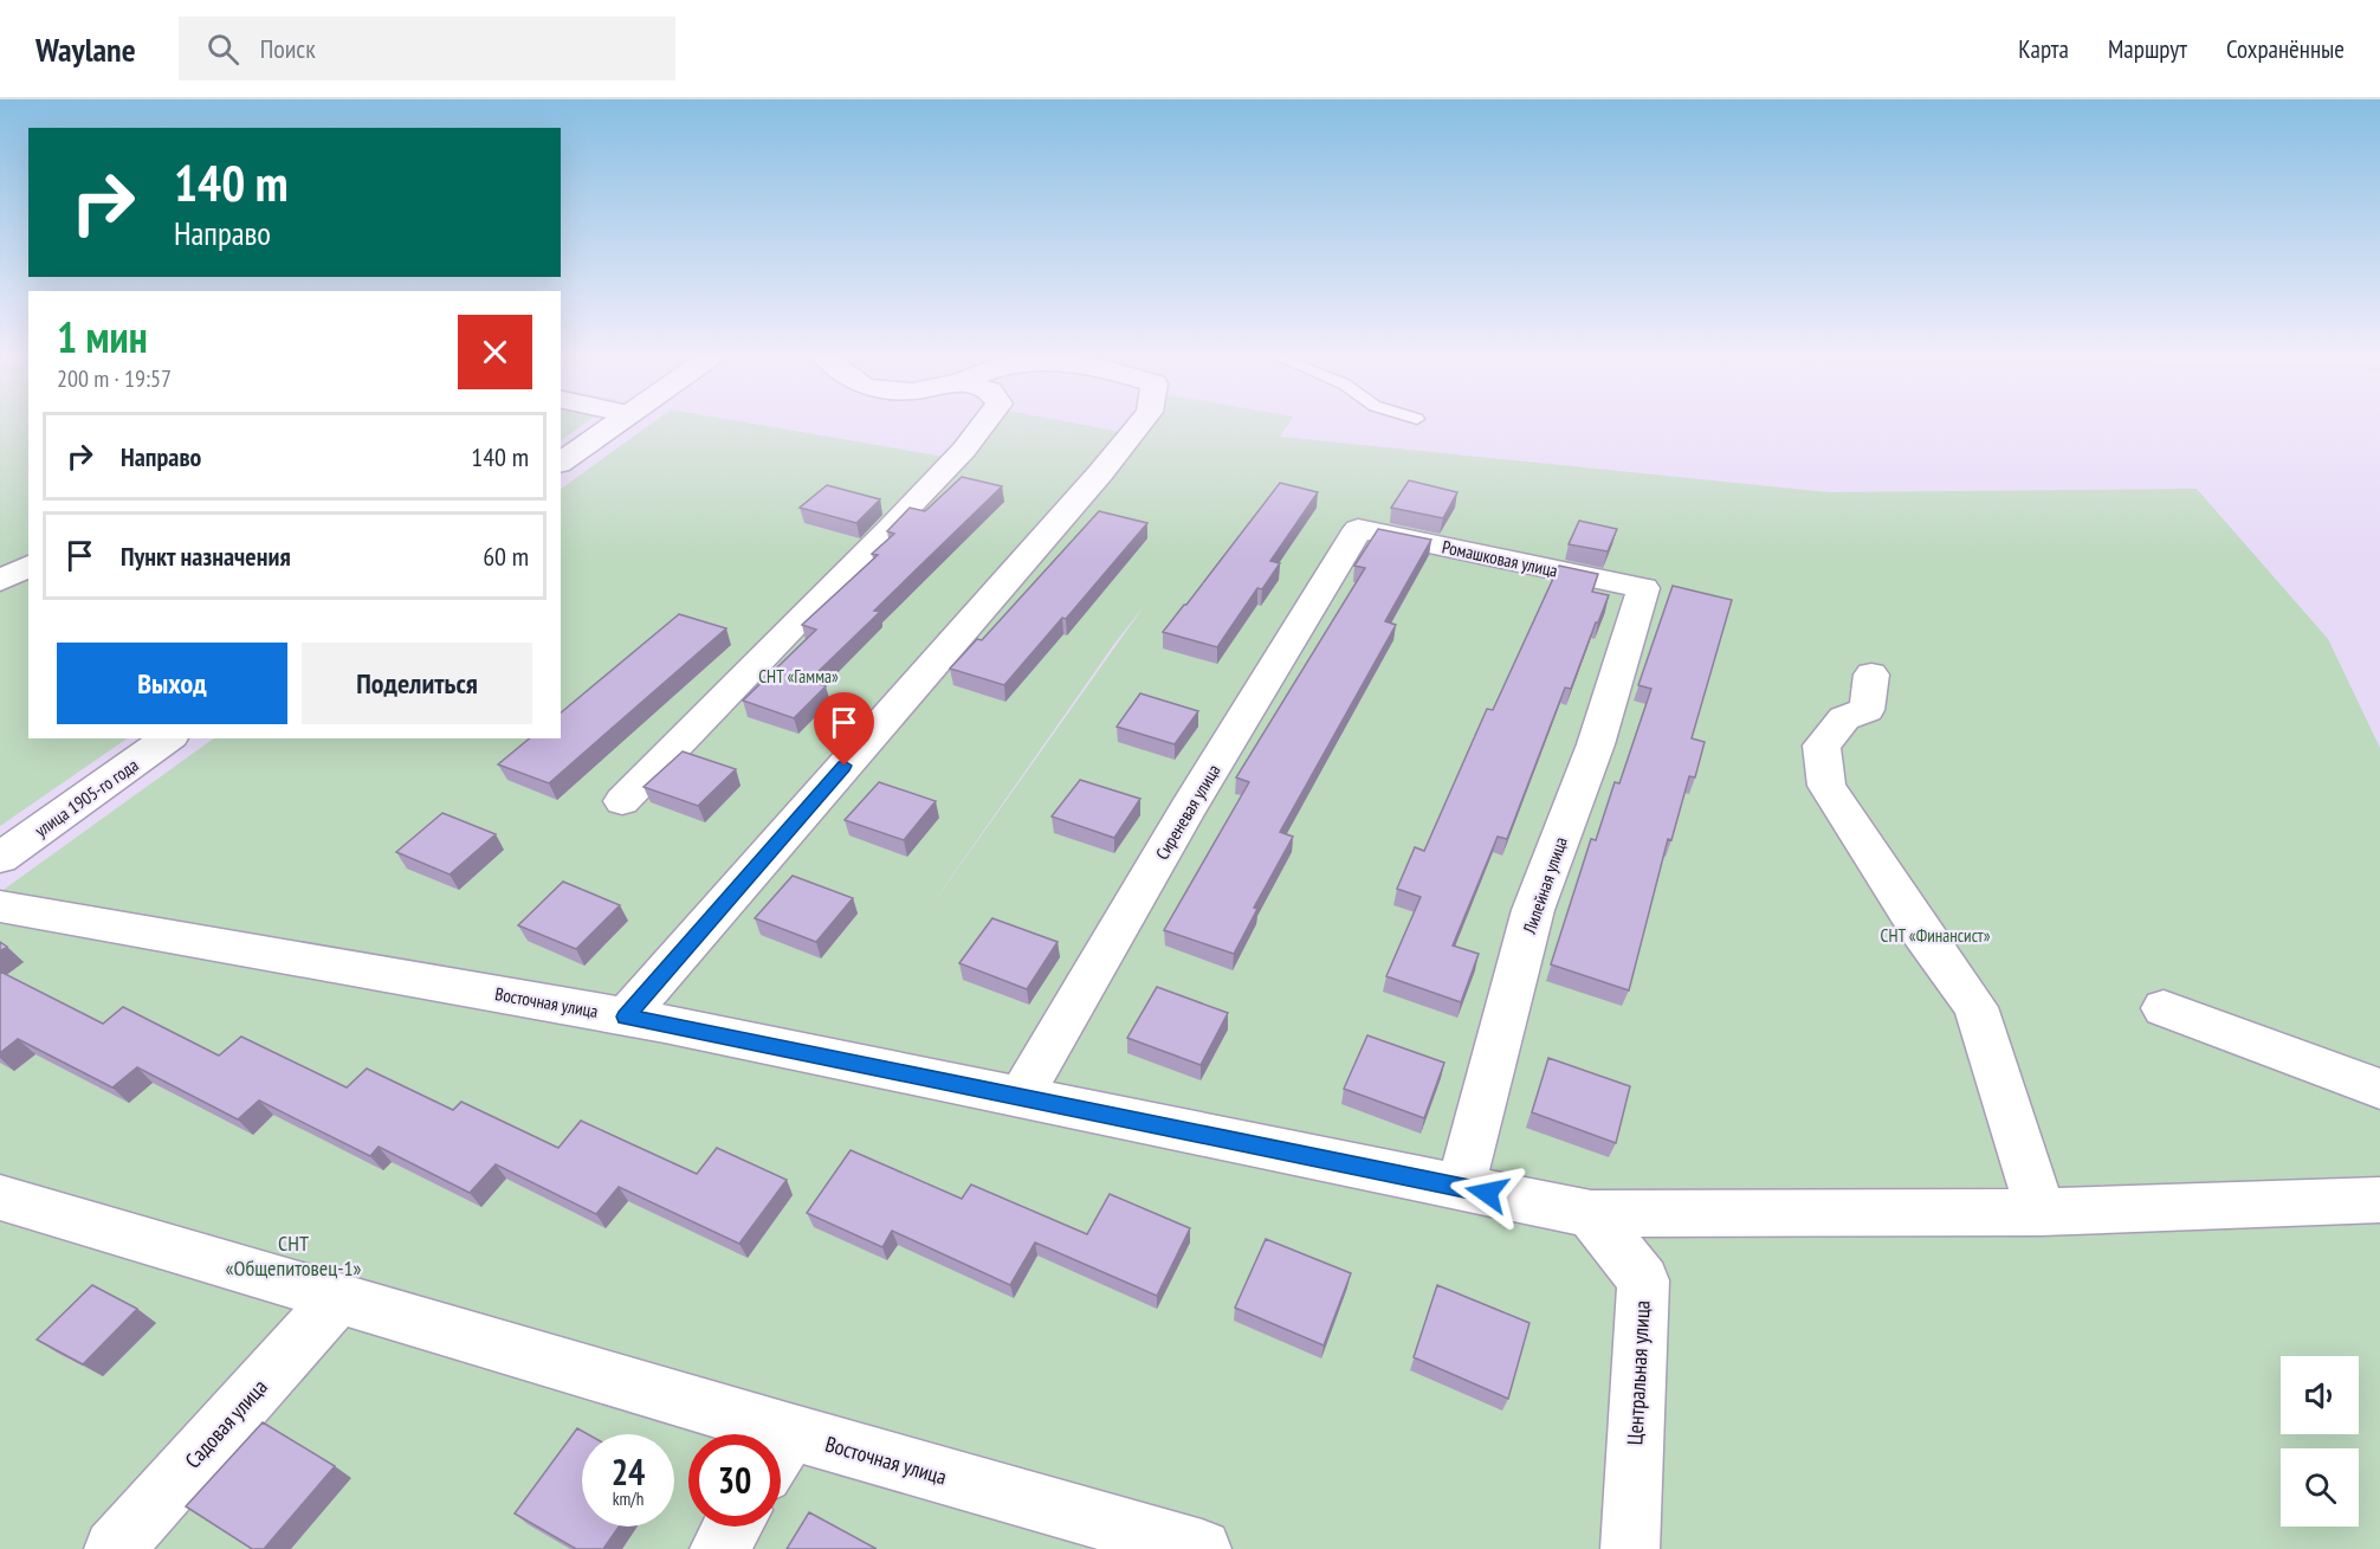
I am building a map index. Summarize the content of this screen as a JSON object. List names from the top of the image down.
{
  "streets": {
    "street": [
      "Ромашковая улица",
      "улица 1905-го года",
      "Сиреневая улица",
      "Лилейная улица",
      "Восточная улица",
      "Центральная улица",
      "Садовая улица"
    ]
  },
  "crossings": [
    ["Ромашковая улица", "Сиреневая улица"],
    ["Ромашковая улица", "Лилейная улица"],
    ["Сиреневая улица", "Восточная улица"],
    ["Лилейная улица", "Восточная улица"],
    ["Восточная улица", "Центральная улица"],
    ["Восточная улица", "Садовая улица"]
  ],
  "parks": ["СНТ «Гамма»", "СНТ «Финансист»", "СНТ «Общепитовец-1»"],
  "page": {
    "header": "Waylane",
    "search": "Поиск",
    "nav": ["Карта", "Маршрут", "Сохранённые"],
    "turn": ["140 m", "Направо"],
    "heading": ["1 мин", "200 m · 19:57"],
    "list": [
      {
        "name": "Направо",
        "value": "140 m"
      },
      {
        "name": "Пункт назначения",
        "value": "60 m"
      }
    ],
    "buttons": ["Выход", "Поделиться"],
    "speed": "24 km/h",
    "limit": "30"
  }
}
